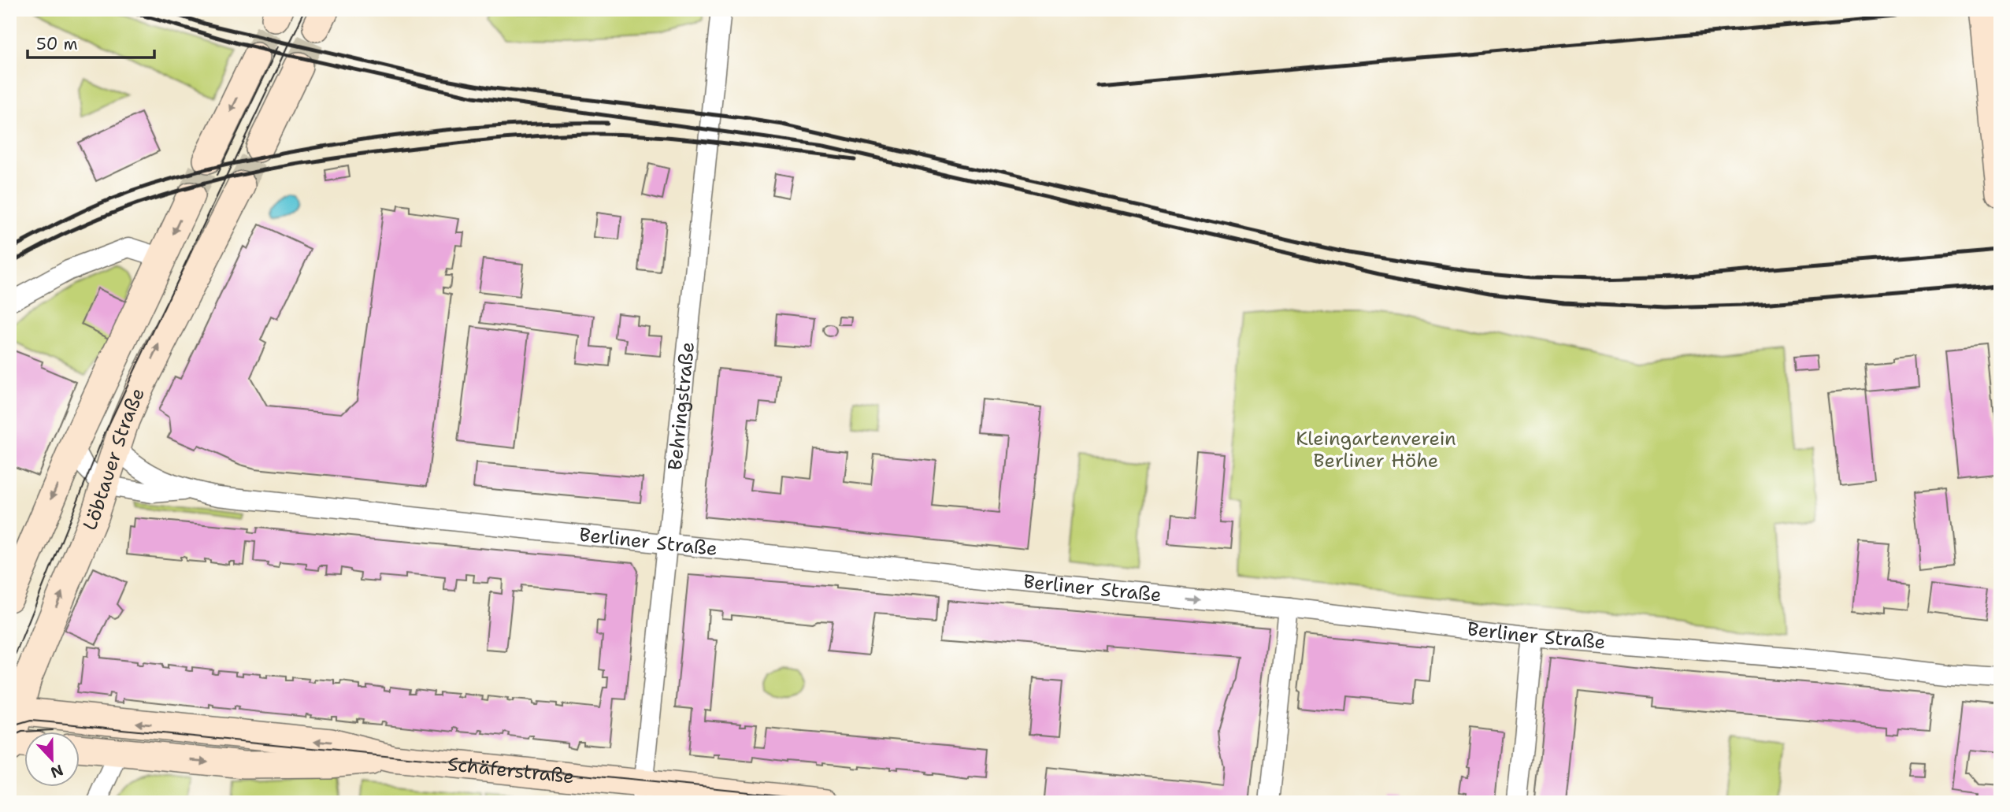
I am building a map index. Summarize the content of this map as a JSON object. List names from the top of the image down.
{
  "streets": {
    "main road": ["Löbtauer Straße", "Schäferstraße"],
    "street": ["Behringstraße", "Berliner Straße"]
  },
  "crossings": [
    ["Behringstraße", "Berliner Straße"],
    ["Behringstraße", "Schäferstraße"],
    ["Löbtauer Straße", "Berliner Straße"],
    ["Löbtauer Straße", "Schäferstraße"]
  ],
  "parks": ["Kleingartenverein Berliner Höhe"],
  "scale_bar": "50 m",
  "north": "bottom"
}
